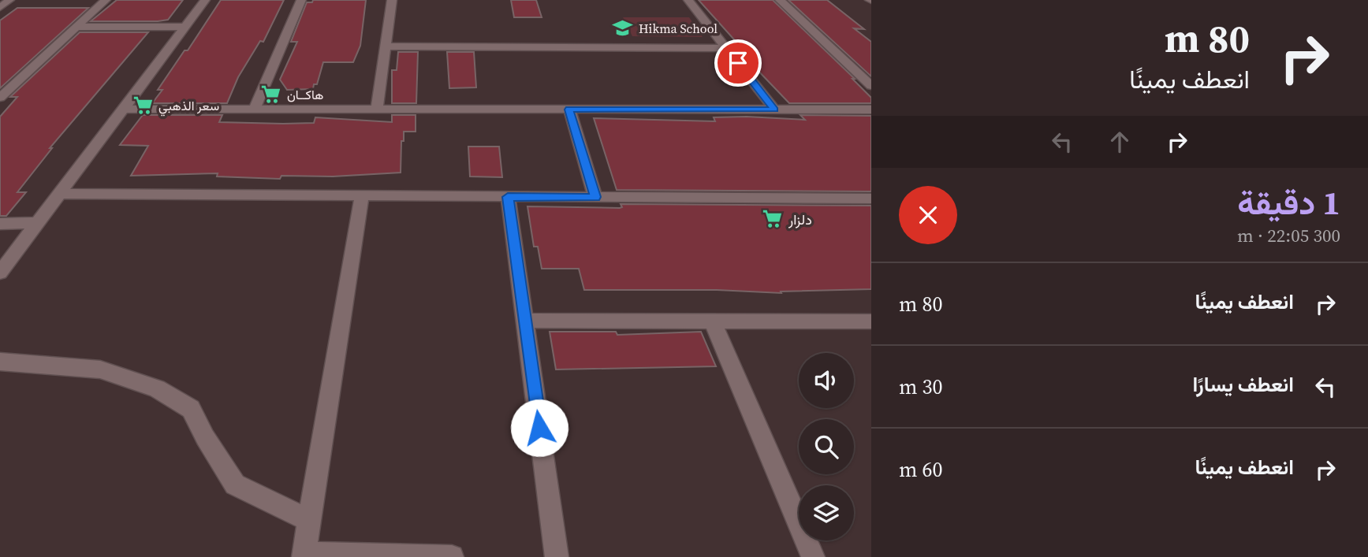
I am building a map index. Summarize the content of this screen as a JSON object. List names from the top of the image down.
{
  "places": {
    "school or university": ["Hikma School"],
    "supermarket": ["هاكــان", "سعر الذهبي", "دلزار"]
  },
  "page": {
    "turn": ["80 m", "انعطف يمينًا"],
    "heading": ["1 دقيقة", "300 m · 22:05"],
    "list": [
      {
        "name": "انعطف يمينًا",
        "value": "80 m"
      },
      {
        "name": "انعطف يسارًا",
        "value": "30 m"
      },
      {
        "name": "انعطف يمينًا",
        "value": "60 m"
      }
    ]
  }
}
